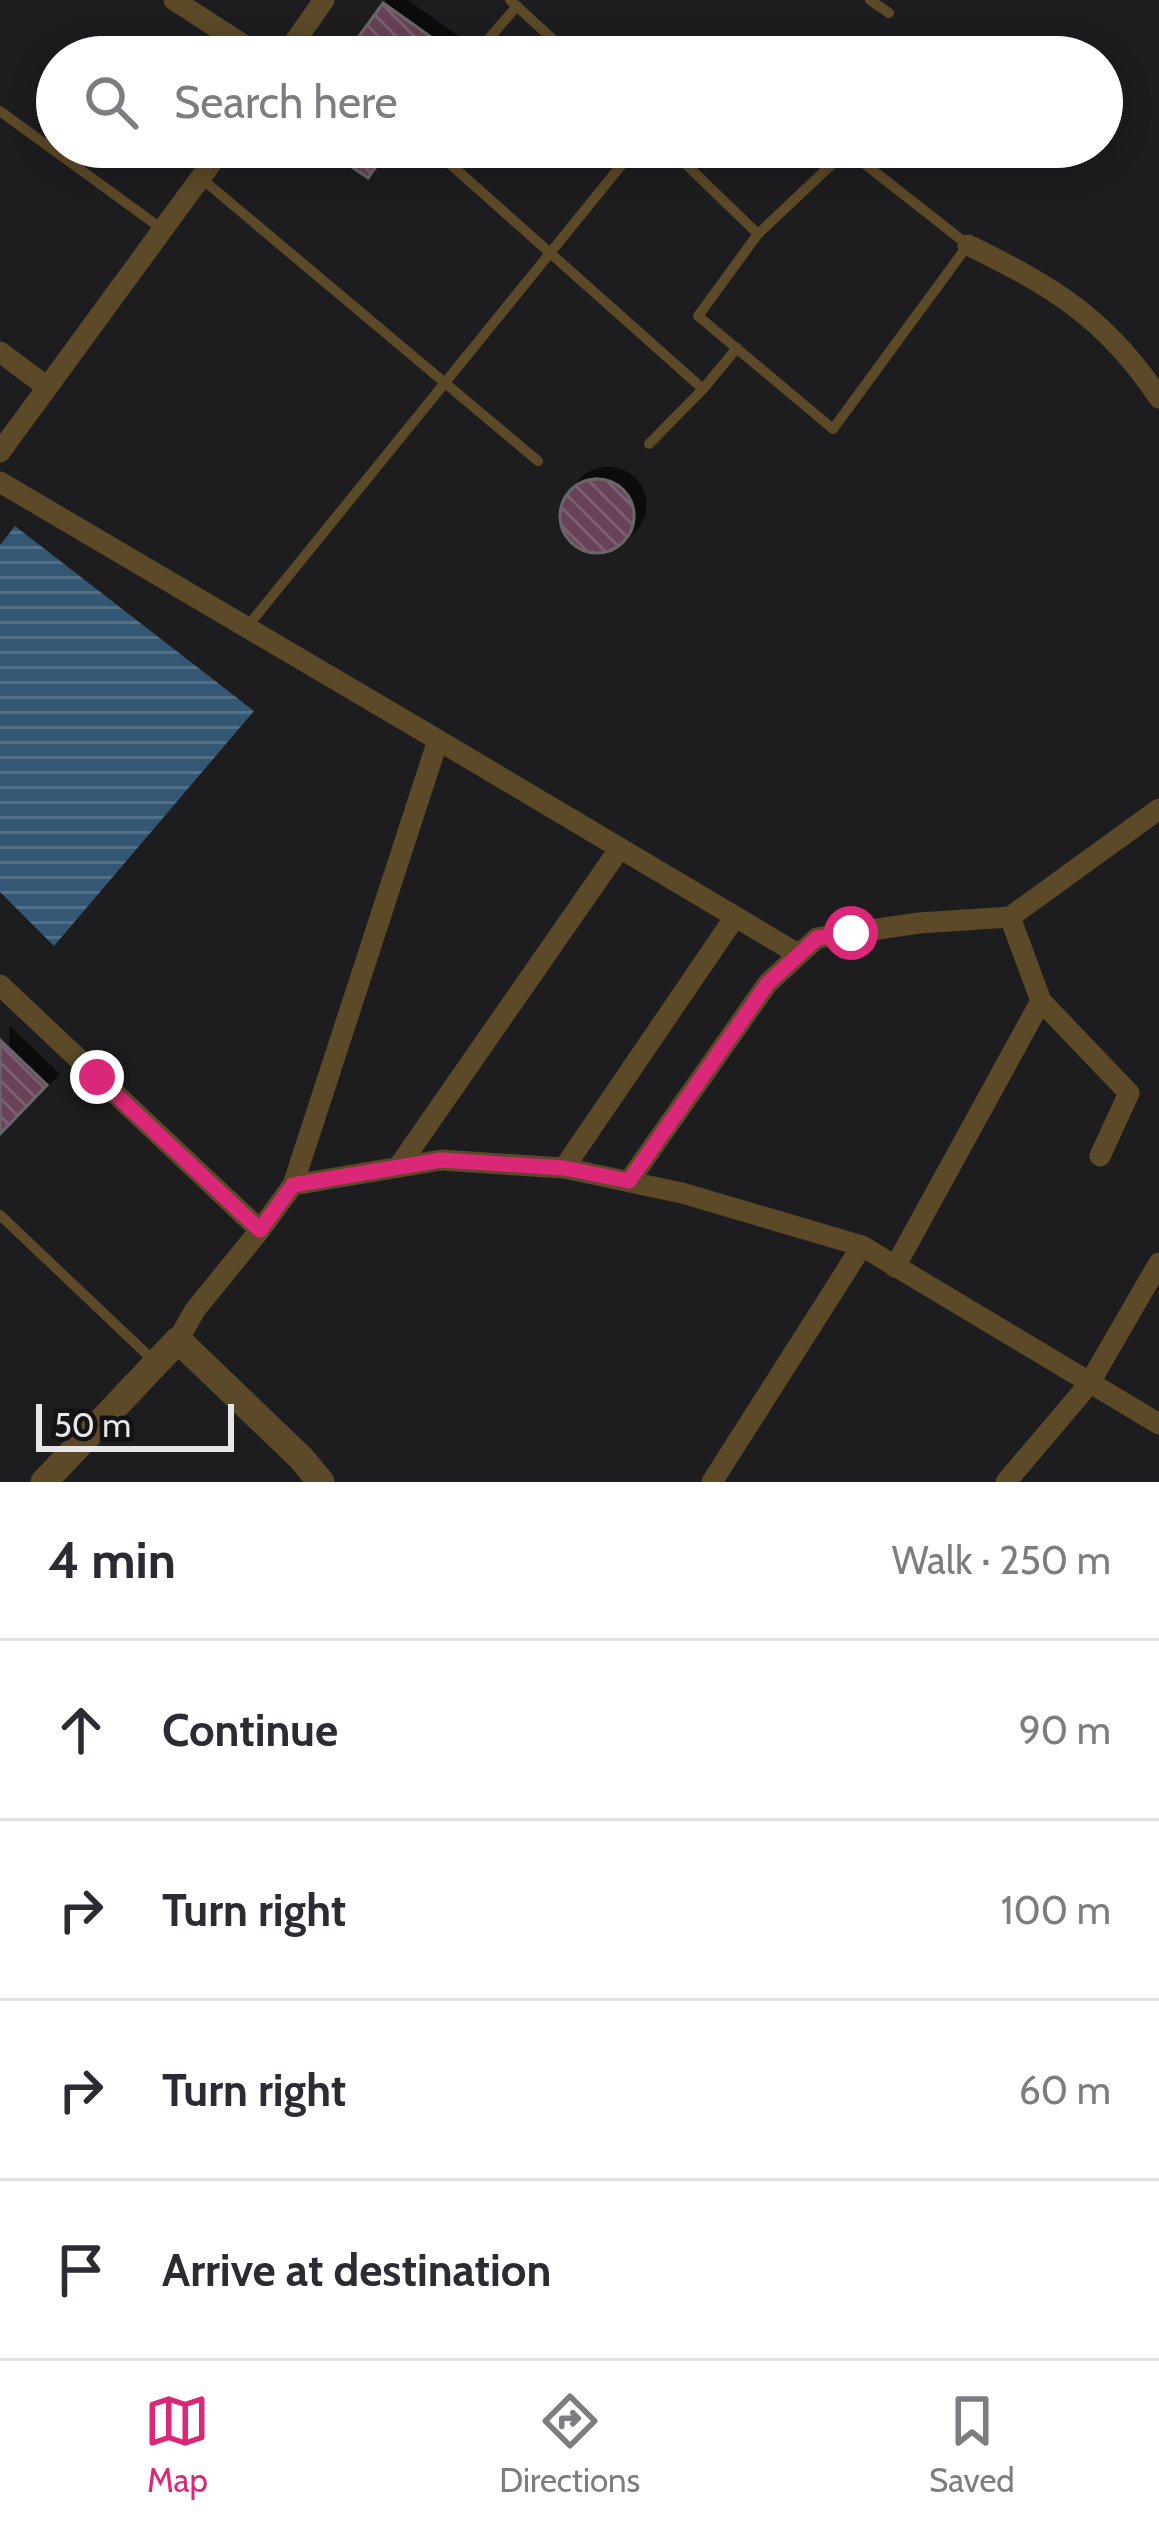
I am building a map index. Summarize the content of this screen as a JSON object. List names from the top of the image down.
{
  "scale_bar": "50 m",
  "page": {
    "search": "Search here",
    "scale": "50 m",
    "heading": ["4 min", "Walk · 250 m"],
    "list": [
      ["Continue", "90 m"],
      ["Turn right", "100 m"],
      ["Turn right", "60 m"],
      "Arrive at destination"
    ],
    "nav": ["Map", "Directions", "Saved"]
  }
}
